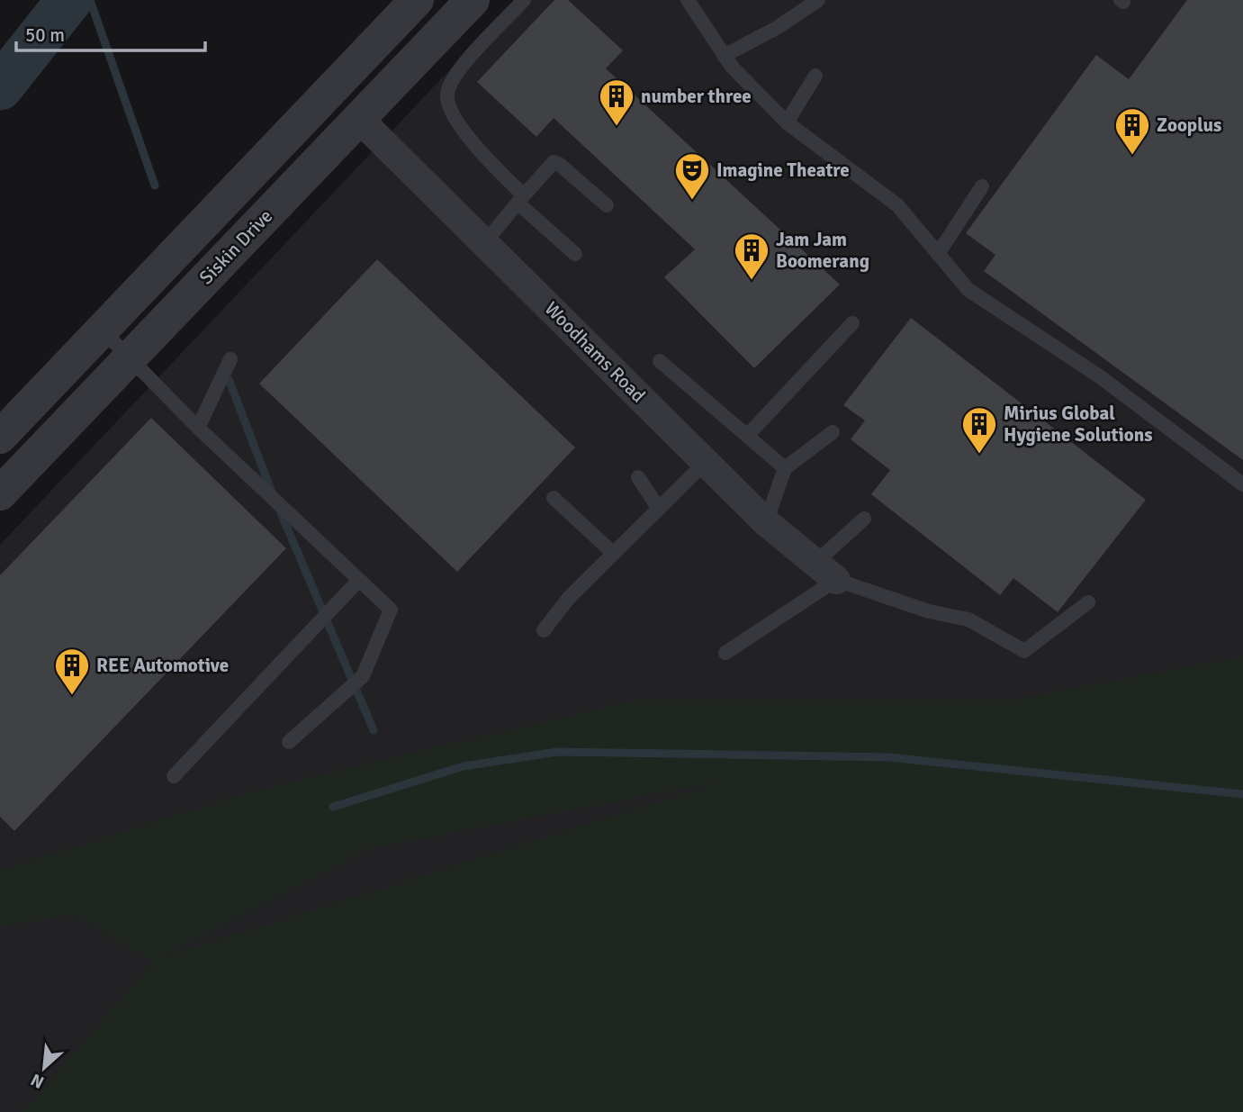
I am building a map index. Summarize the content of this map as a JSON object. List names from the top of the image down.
{
  "streets": {
    "street": ["Siskin Drive", "Woodhams Road"]
  },
  "crossings": [
    ["Siskin Drive", "Woodhams Road"]
  ],
  "places": {
    "building": [
      "number three",
      "Zooplus",
      "Jam Jam Boomerang",
      "Mirius Global Hygiene Solutions",
      "REE Automotive"
    ],
    "theatre": ["Imagine Theatre"]
  },
  "scale_bar": "50 m",
  "north": "bottom left"
}
